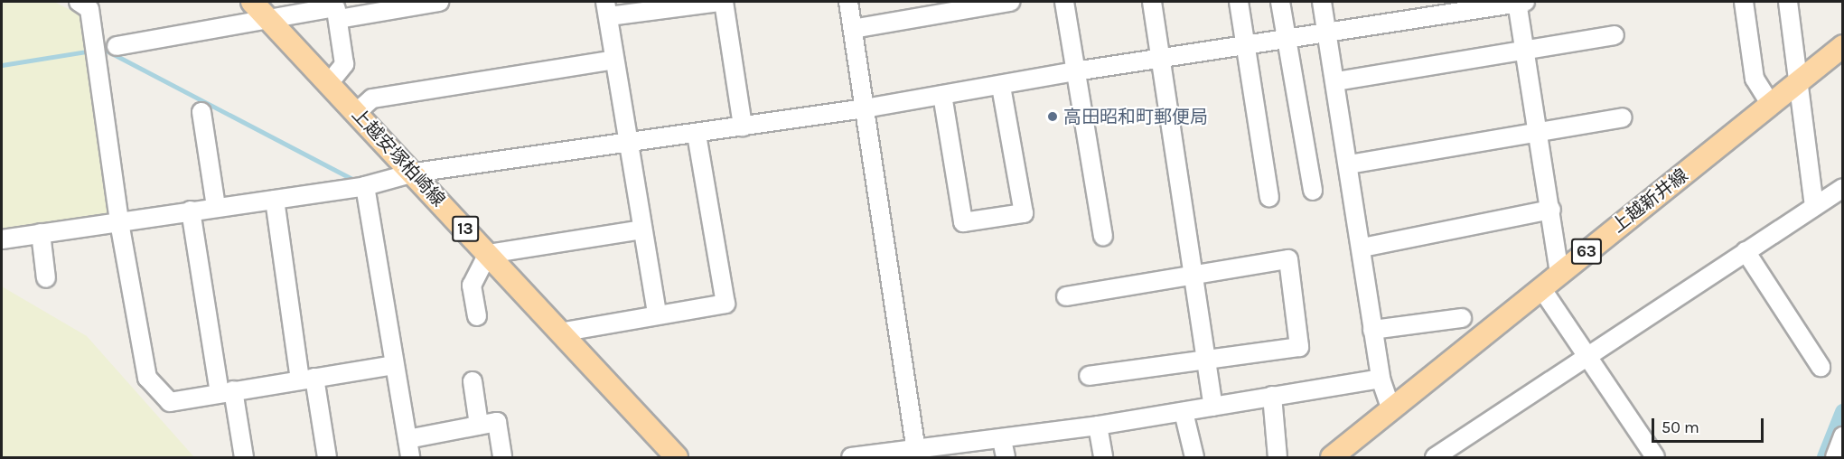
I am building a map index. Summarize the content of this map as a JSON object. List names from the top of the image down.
{
  "streets": {
    "main road": [
      "上越安塚柏崎線",
      "上越新井線",
      "13",
      "63"
    ]
  },
  "places": ["高田昭和町郵便局"],
  "scale_bar": "50 m"
}
